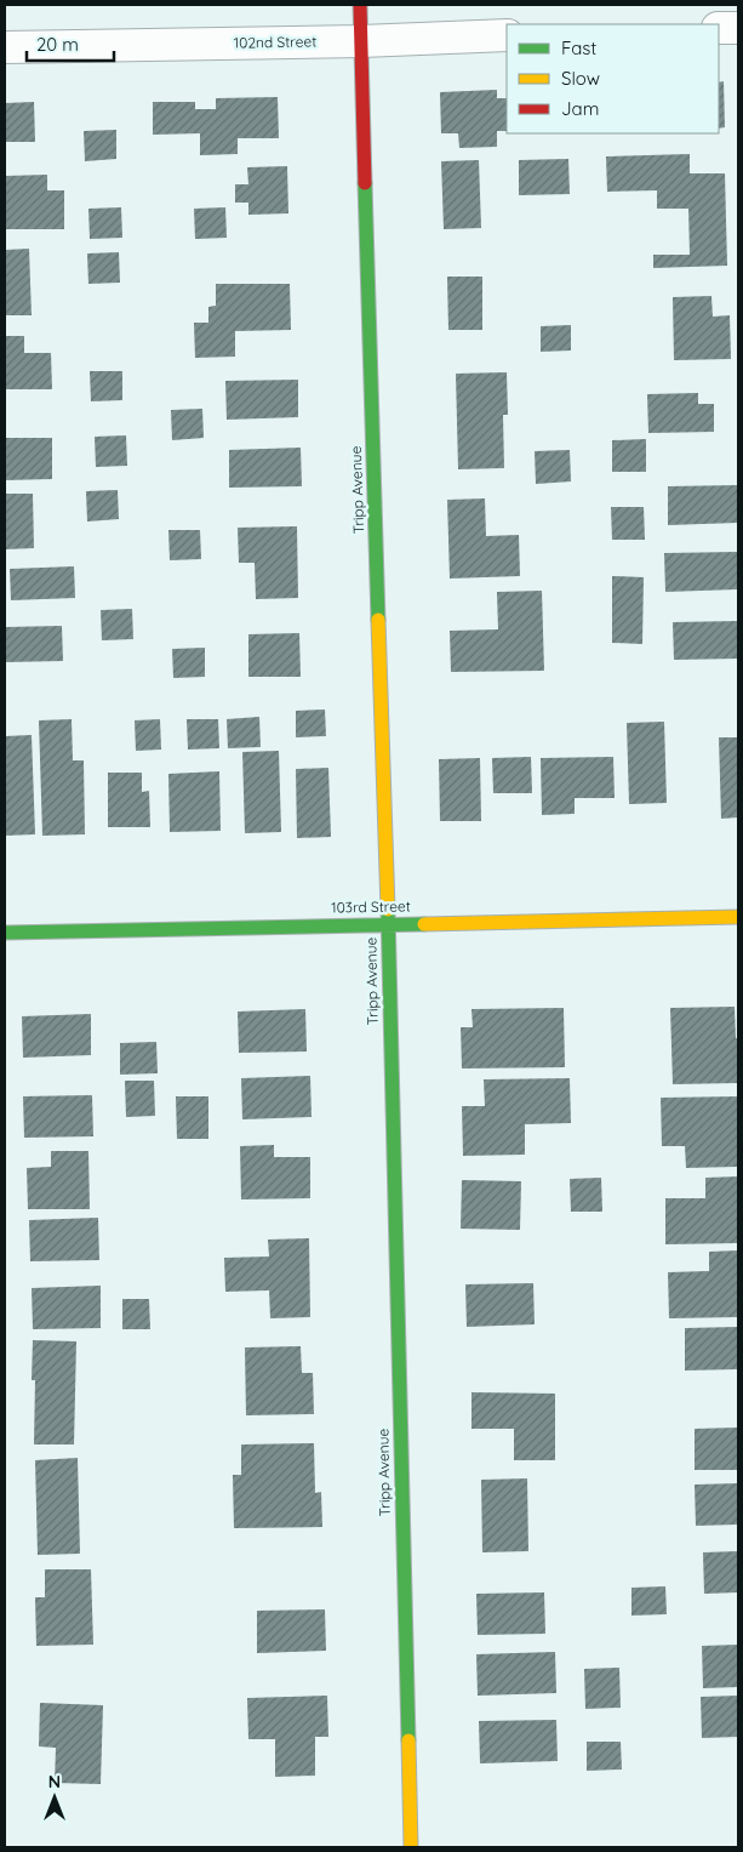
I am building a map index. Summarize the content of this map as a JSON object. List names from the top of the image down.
{
  "streets": {
    "street": ["102nd Street", "Tripp Avenue", "103rd Street"]
  },
  "crossings": [
    ["102nd Street", "Tripp Avenue"],
    ["Tripp Avenue", "103rd Street"]
  ],
  "legend": ["Fast", "Slow", "Jam"],
  "scale_bar": "20 m",
  "north": "top"
}
